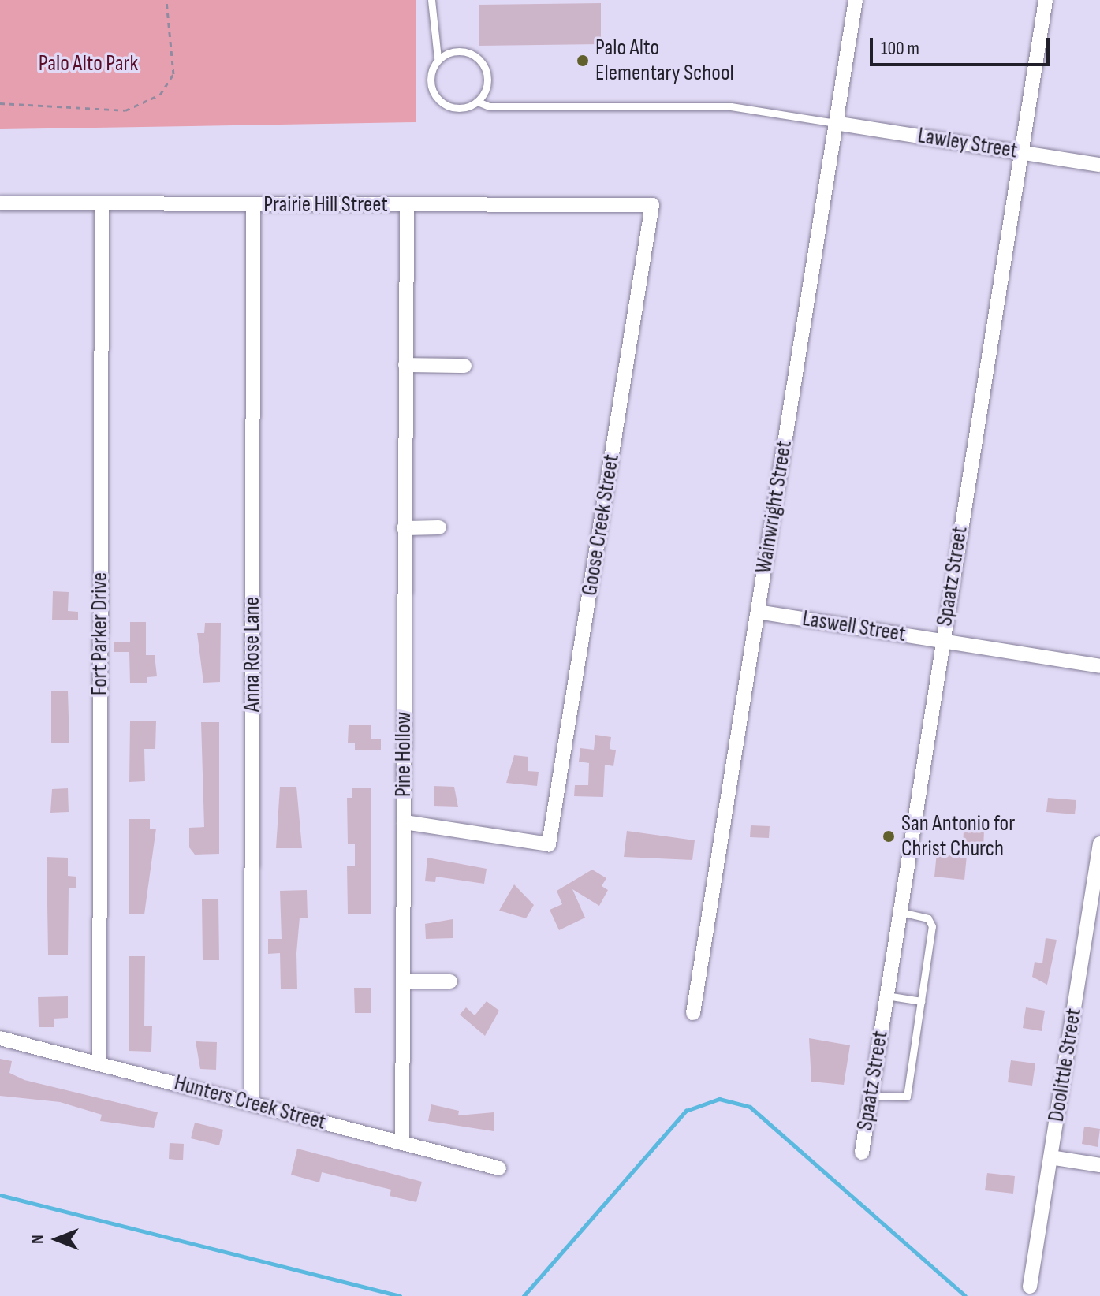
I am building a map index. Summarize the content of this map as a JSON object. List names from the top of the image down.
{
  "streets": {
    "street": [
      "Lawley Street",
      "Prairie Hill Street",
      "Wainwright Street",
      "Goose Creek Street",
      "Spaatz Street",
      "Laswell Street",
      "Fort Parker Drive",
      "Anna Rose Lane",
      "Pine Hollow",
      "Doolittle Street",
      "Hunters Creek Street"
    ]
  },
  "crossings": [
    ["Lawley Street", "Wainwright Street"],
    ["Lawley Street", "Spaatz Street"],
    ["Prairie Hill Street", "Goose Creek Street"],
    ["Prairie Hill Street", "Fort Parker Drive"],
    ["Prairie Hill Street", "Anna Rose Lane"],
    ["Prairie Hill Street", "Pine Hollow"],
    ["Wainwright Street", "Laswell Street"],
    ["Goose Creek Street", "Pine Hollow"],
    ["Spaatz Street", "Laswell Street"],
    ["Fort Parker Drive", "Hunters Creek Street"],
    ["Anna Rose Lane", "Hunters Creek Street"],
    ["Pine Hollow", "Hunters Creek Street"]
  ],
  "parks": ["Palo Alto Park"],
  "places": ["Palo Alto Elementary School", "San Antonio for Christ Church"],
  "scale_bar": "100 m",
  "north": "left"
}
